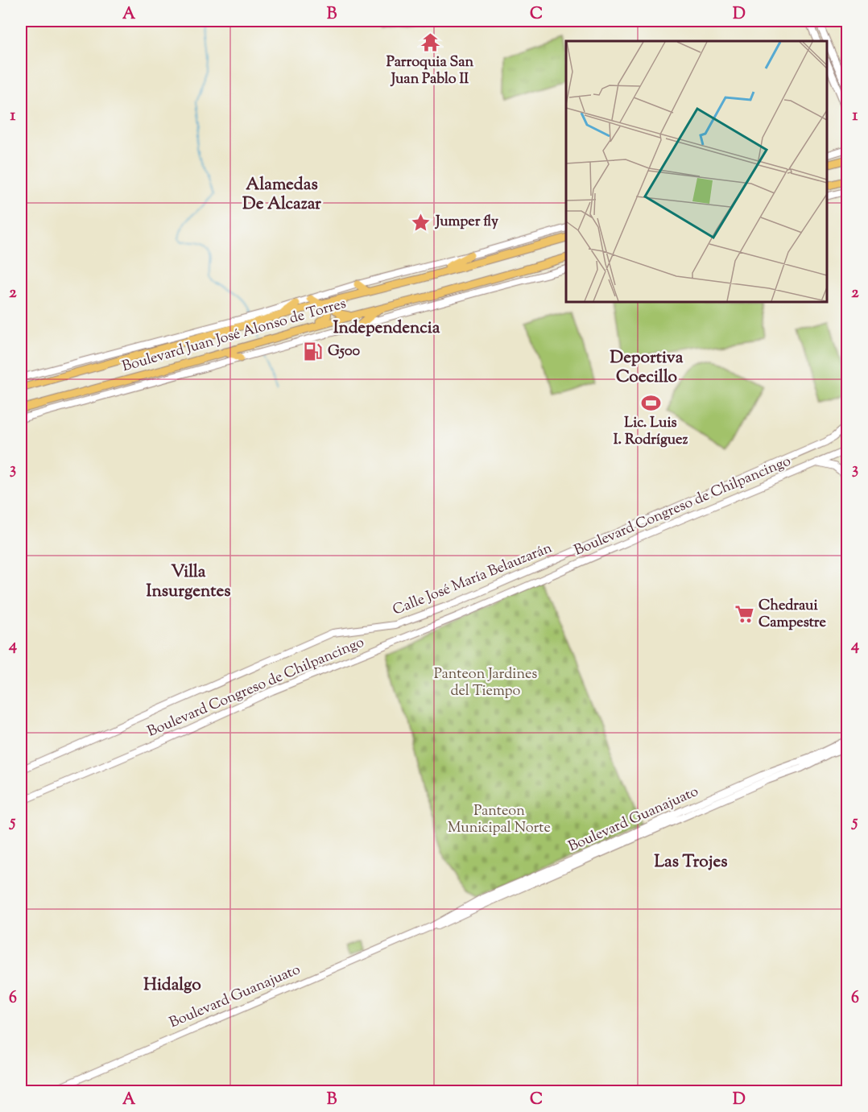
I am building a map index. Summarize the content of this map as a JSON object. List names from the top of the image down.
{
  "streets": {
    "main road": ["Boulevard Juan José Alonso de Torres"],
    "street": ["Boulevard Congreso de Chilpancingo", "Calle José María Belauzarán", "Boulevard Guanajuato"]
  },
  "districts": [
    "Alamedas De Alcazar",
    "Independencia",
    "Deportiva Coecillo",
    "Villa Insurgentes",
    "Las Trojes",
    "Hidalgo"
  ],
  "parks": ["Panteon Jardines del Tiempo", "Panteon Municipal Norte"],
  "places": {
    "temple": ["Parroquia San Juan Pablo II"],
    "place": ["Jumper fly"],
    "fuel station": ["G500"],
    "sports": ["Lic. Luis I. Rodríguez"],
    "supermarket": ["Chedraui Campestre"]
  },
  "grid": {
    "columns": [
      "A",
      "B",
      "C",
      "D"
    ],
    "rows": [
      "1",
      "2",
      "3",
      "4",
      "5",
      "6"
    ]
  }
}
